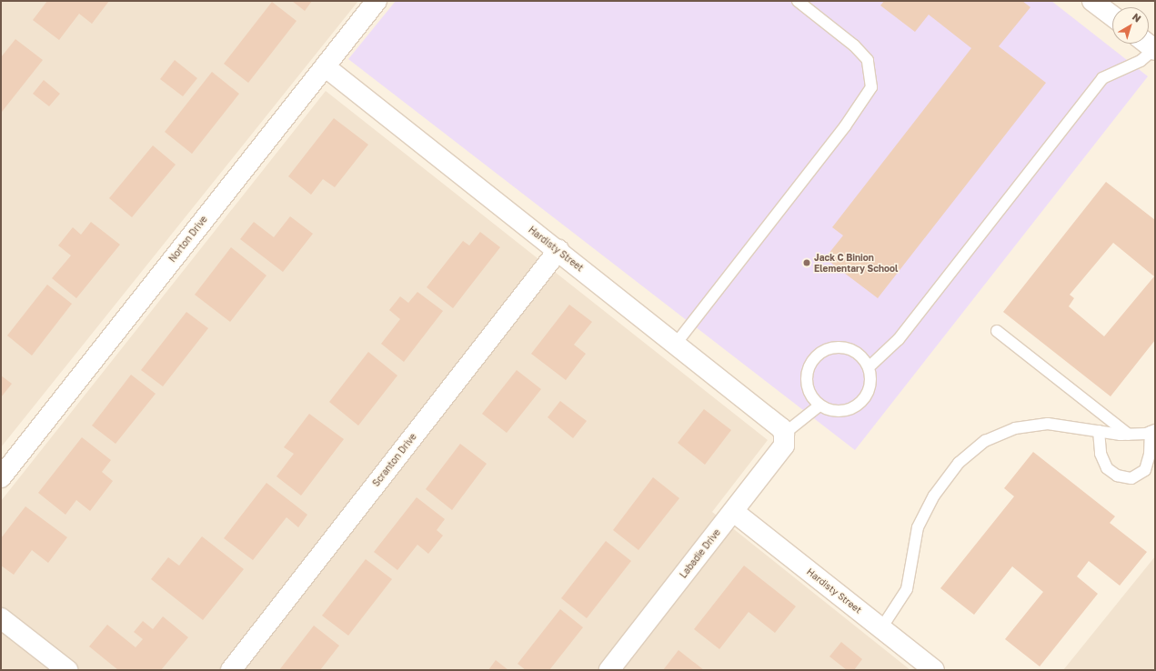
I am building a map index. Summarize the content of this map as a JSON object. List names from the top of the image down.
{
  "streets": {
    "street": [
      "Norton Drive",
      "Hardisty Street",
      "Scranton Drive",
      "Labadie Drive"
    ]
  },
  "crossings": [
    ["Norton Drive", "Hardisty Street"],
    ["Hardisty Street", "Scranton Drive"],
    ["Hardisty Street", "Labadie Drive"]
  ],
  "places": ["Jack C Binion Elementary School"],
  "north": "top right"
}
